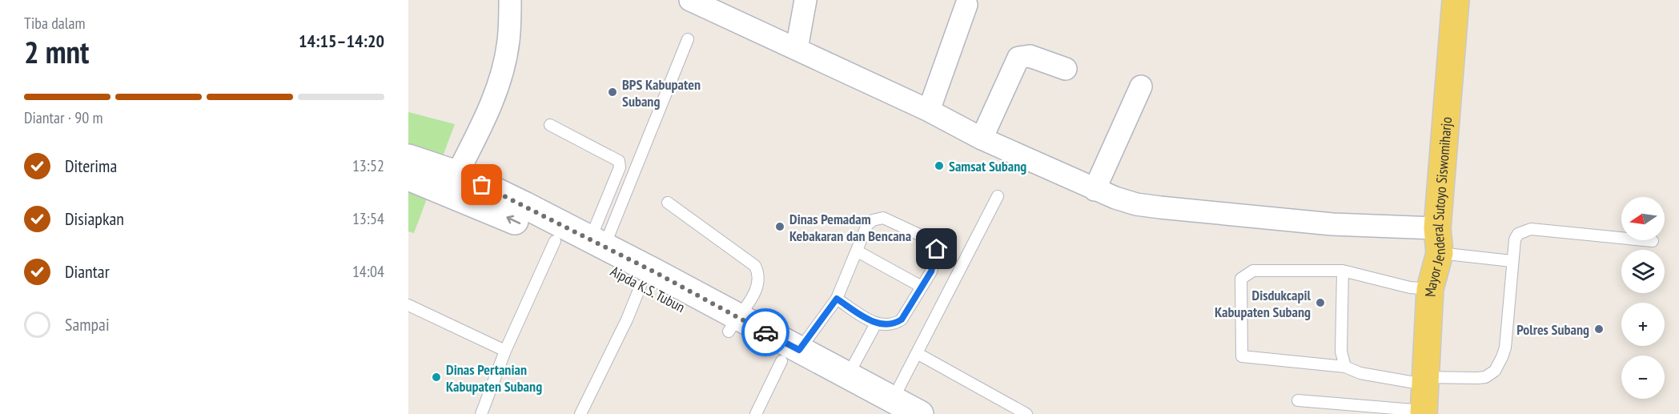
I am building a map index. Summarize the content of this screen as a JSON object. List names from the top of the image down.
{
  "streets": {
    "main road": ["Mayor Jenderal Sutoyo Siswomiharjo"],
    "street": ["Aipda K.S. Tubun"]
  },
  "places": [
    "BPS Kabupaten Subang",
    "Samsat Subang",
    "Dinas Pemadam Kebakaran dan Bencana",
    "Disdukcapil Kabupaten Subang",
    "Polres Subang",
    "Dinas Pertanian Kabupaten Subang"
  ],
  "north": "left",
  "page": {
    "heading": ["2 mnt", "Tiba dalam", "14:15–14:20"],
    "bar": "Diantar · 90 m",
    "list": [
      ["Diterima", "13:52"],
      ["Disiapkan", "13:54"],
      ["Diantar", "14:04"],
      "Sampai"
    ],
    "map_buttons": ["+", "−"]
  }
}
